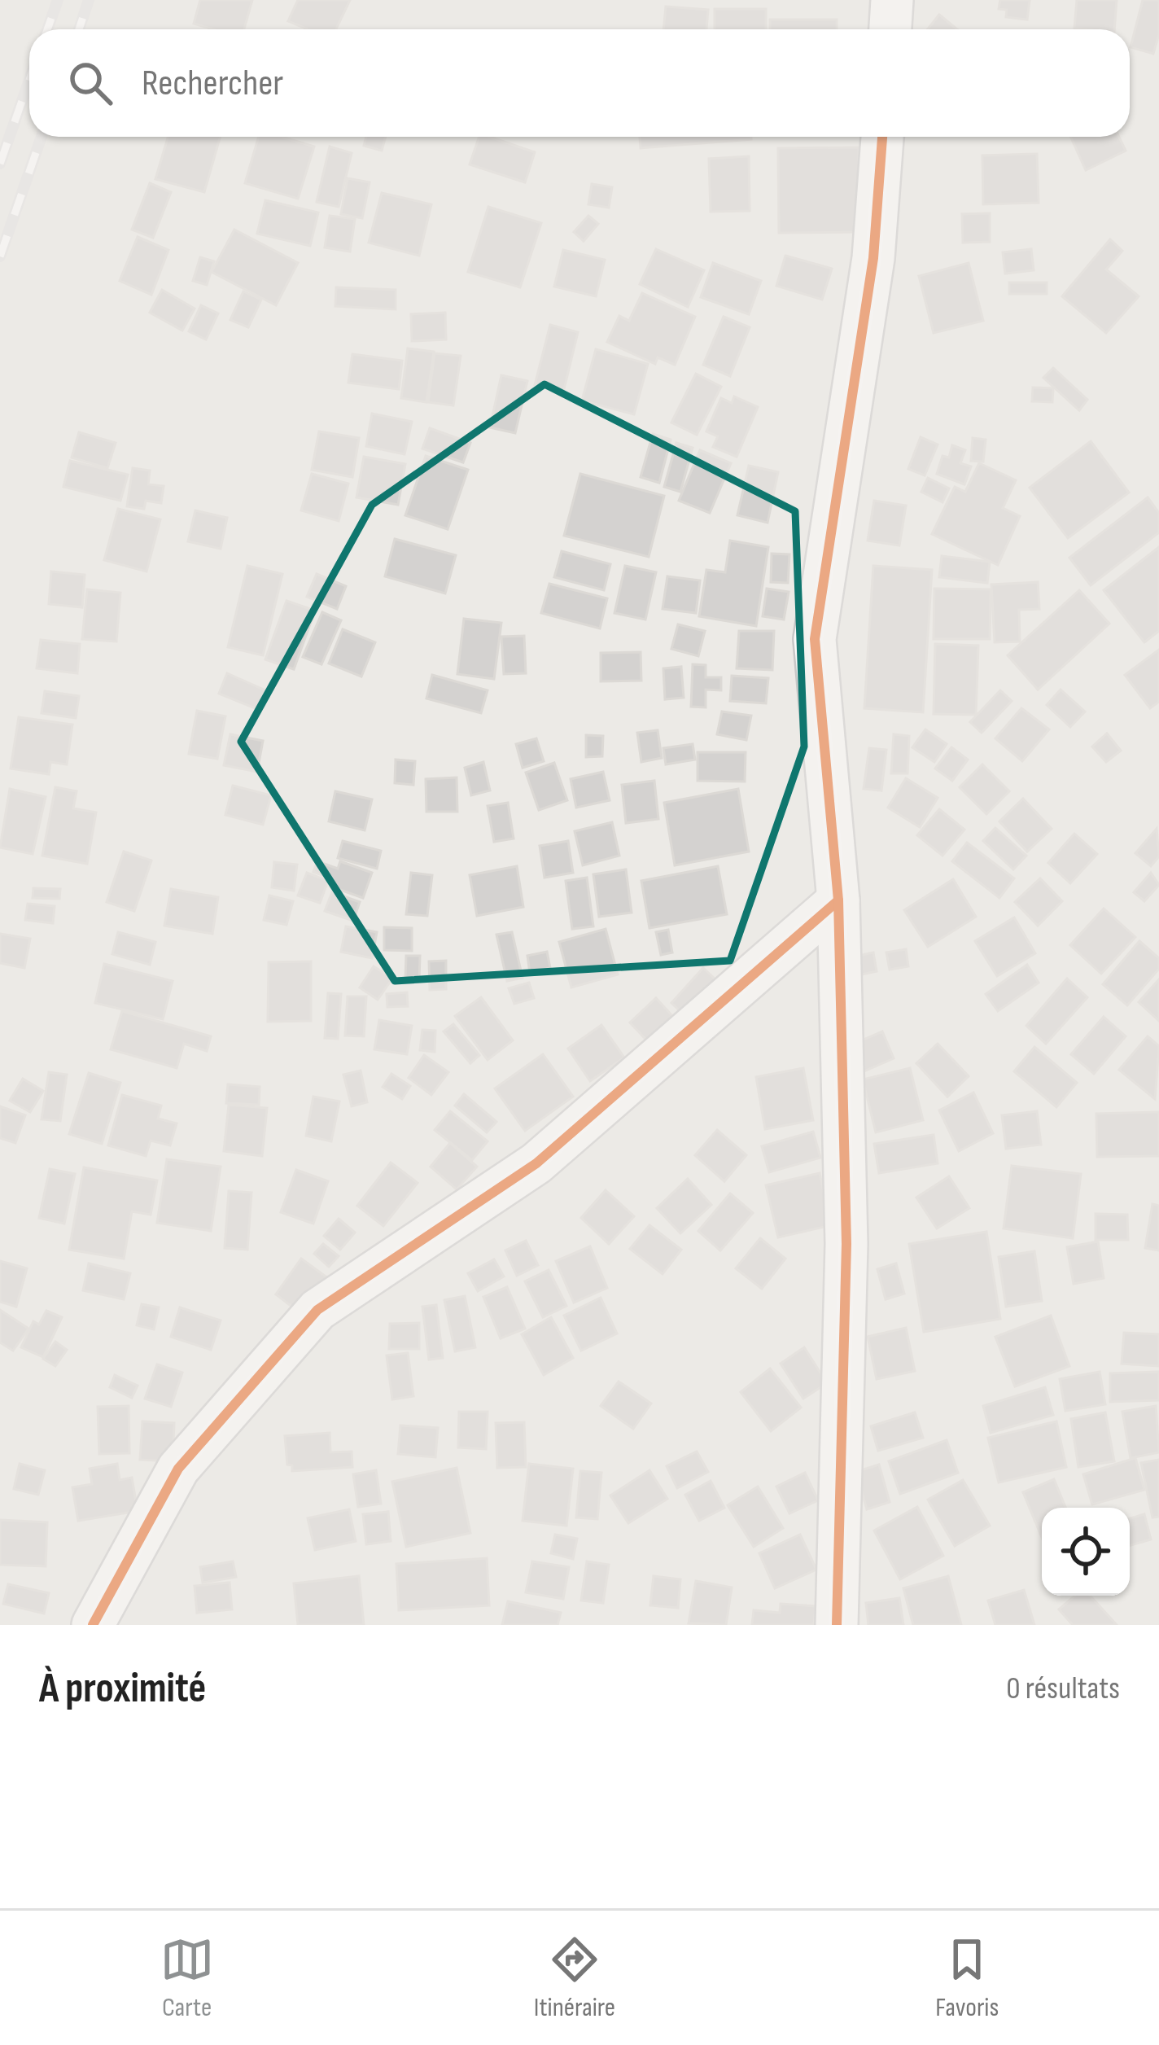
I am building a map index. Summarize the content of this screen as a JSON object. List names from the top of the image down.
{
  "page": {
    "search": "Rechercher",
    "heading": ["À proximité", "0 résultats"],
    "nav": ["Carte", "Itinéraire", "Favoris"]
  }
}
